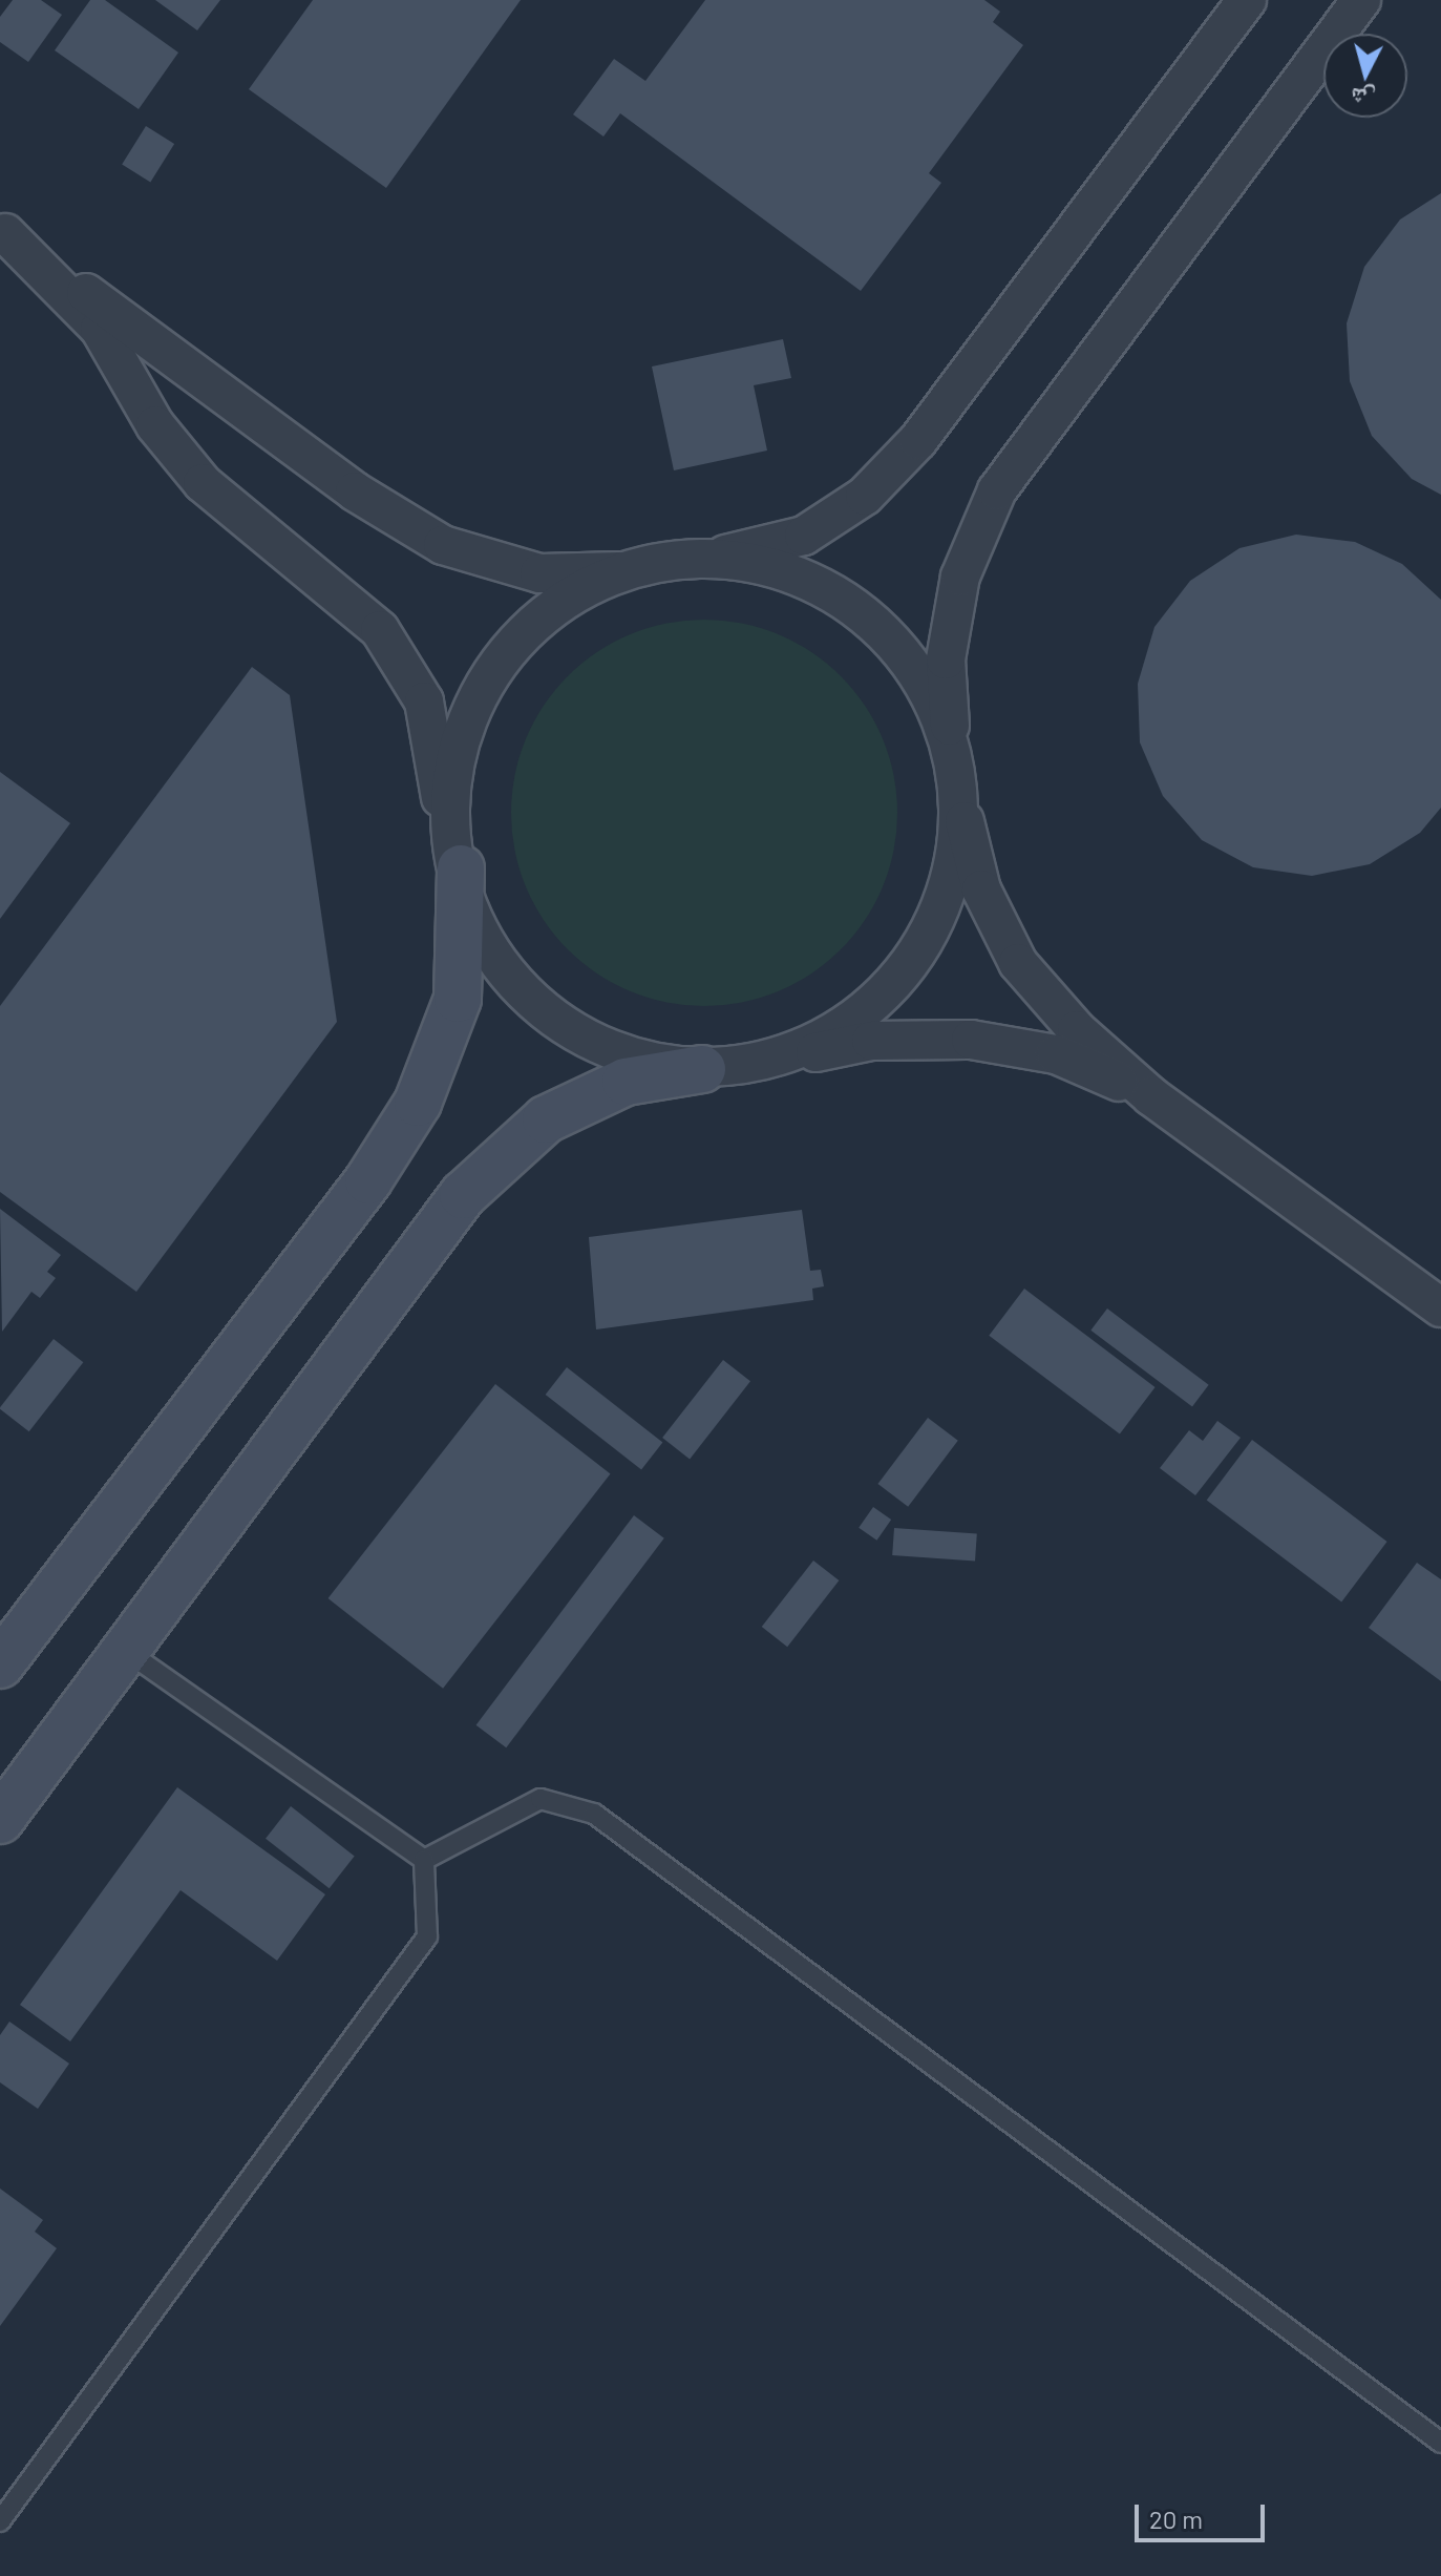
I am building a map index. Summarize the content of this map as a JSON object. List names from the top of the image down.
{
  "scale_bar": "20 m",
  "north": "bottom"
}
